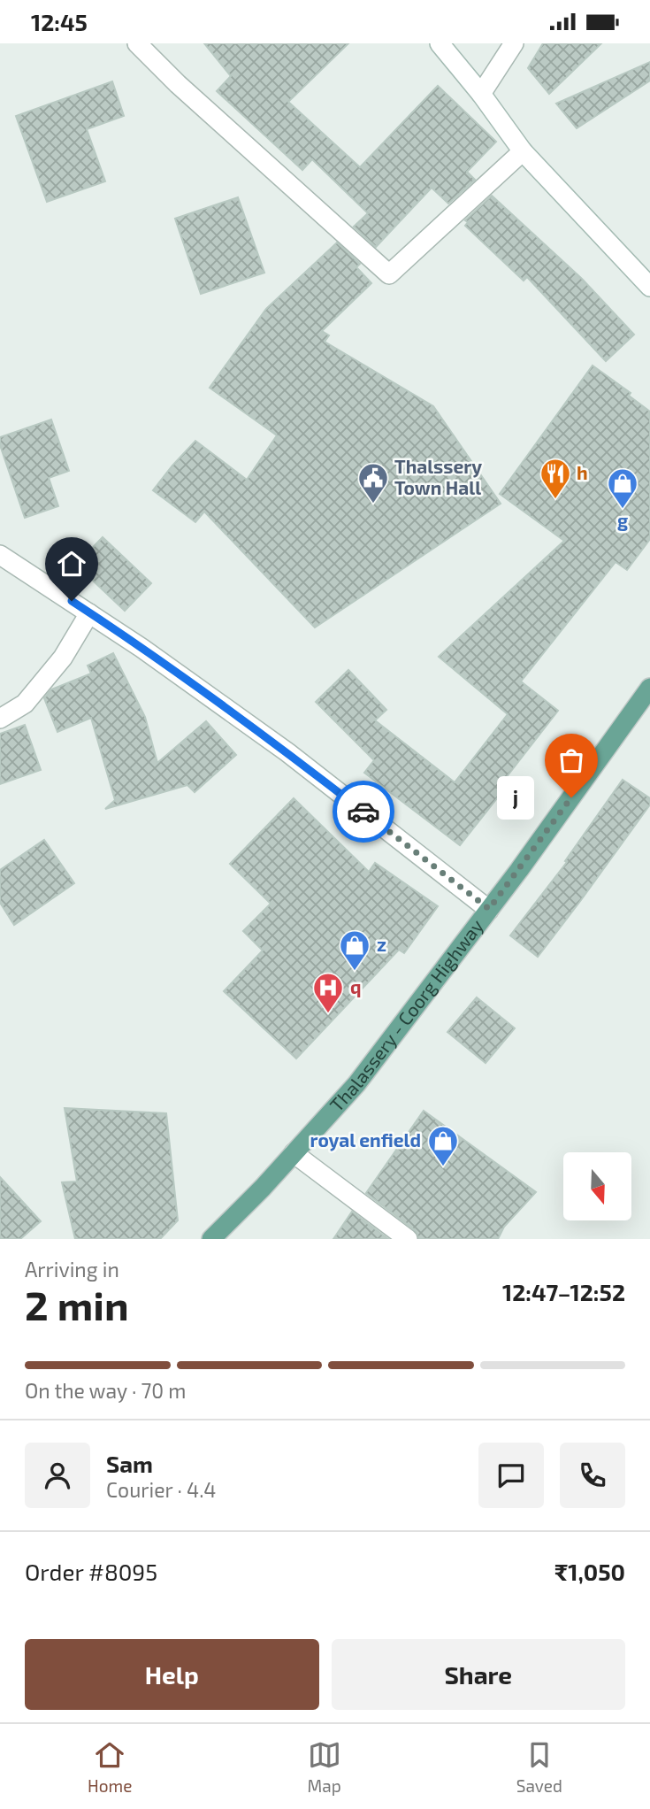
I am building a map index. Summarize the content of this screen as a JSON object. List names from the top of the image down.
{
  "streets": {
    "main road": ["Thalassery - Coorg Highway"]
  },
  "places": {
    "restaurant": ["h"],
    "public building": ["Thalssery Town Hall"],
    "shop": ["g", "z", "royal enfield"],
    "other": ["j"],
    "hospital": ["q"]
  },
  "north": "bottom",
  "page": {
    "status": "12:45",
    "bubble": "j",
    "heading": ["2 min", "Arriving in", "12:47–12:52"],
    "panel": [
      "Sam",
      "Courier · 4.4",
      "Order #8095",
      "₹1,050"
    ],
    "bar": "On the way · 70 m",
    "buttons": ["Help", "Share"],
    "tabs": ["Home", "Map", "Saved"]
  }
}
